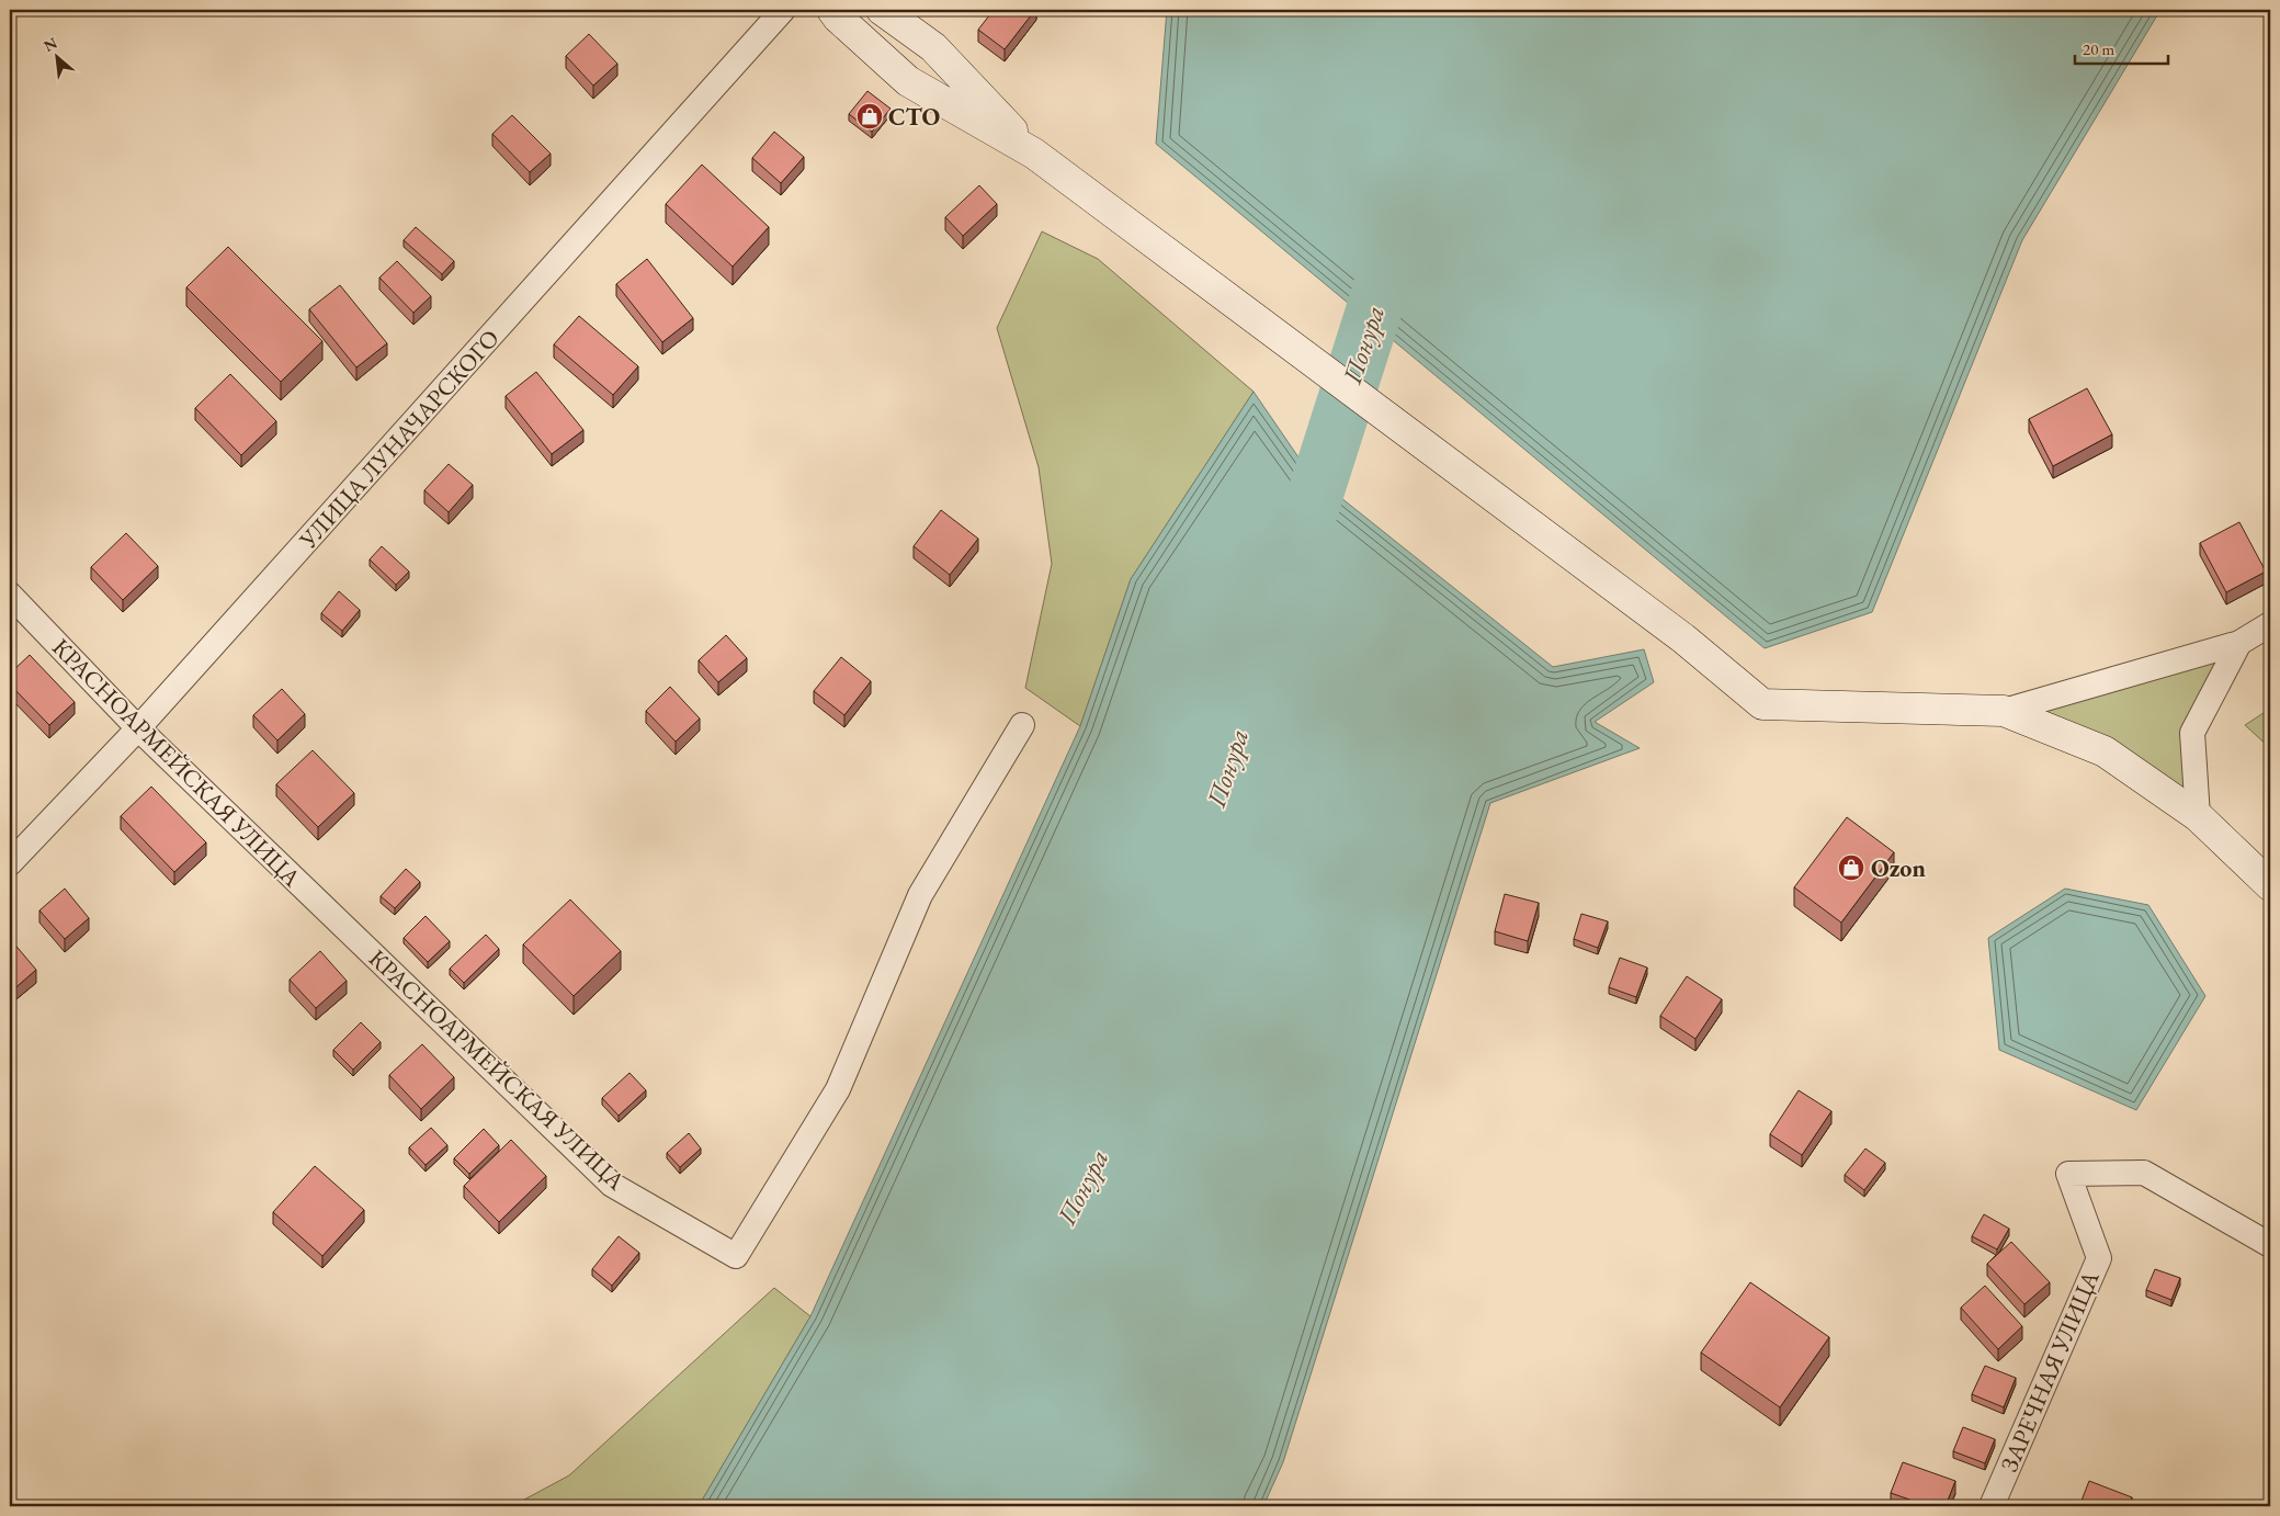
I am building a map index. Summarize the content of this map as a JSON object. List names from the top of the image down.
{
  "streets": {
    "street": ["УЛИЦА ЛУНАЧАРСКОГО", "КРАСНОАРМЕЙСКАЯ УЛИЦА", "ЗАРЕЧНАЯ УЛИЦА"]
  },
  "crossings": [
    ["УЛИЦА ЛУНАЧАРСКОГО", "КРАСНОАРМЕЙСКАЯ УЛИЦА"]
  ],
  "water": ["Понура"],
  "places": {
    "shop": ["СТО", "Ozon"]
  },
  "scale_bar": "20 m",
  "north": "top left"
}
